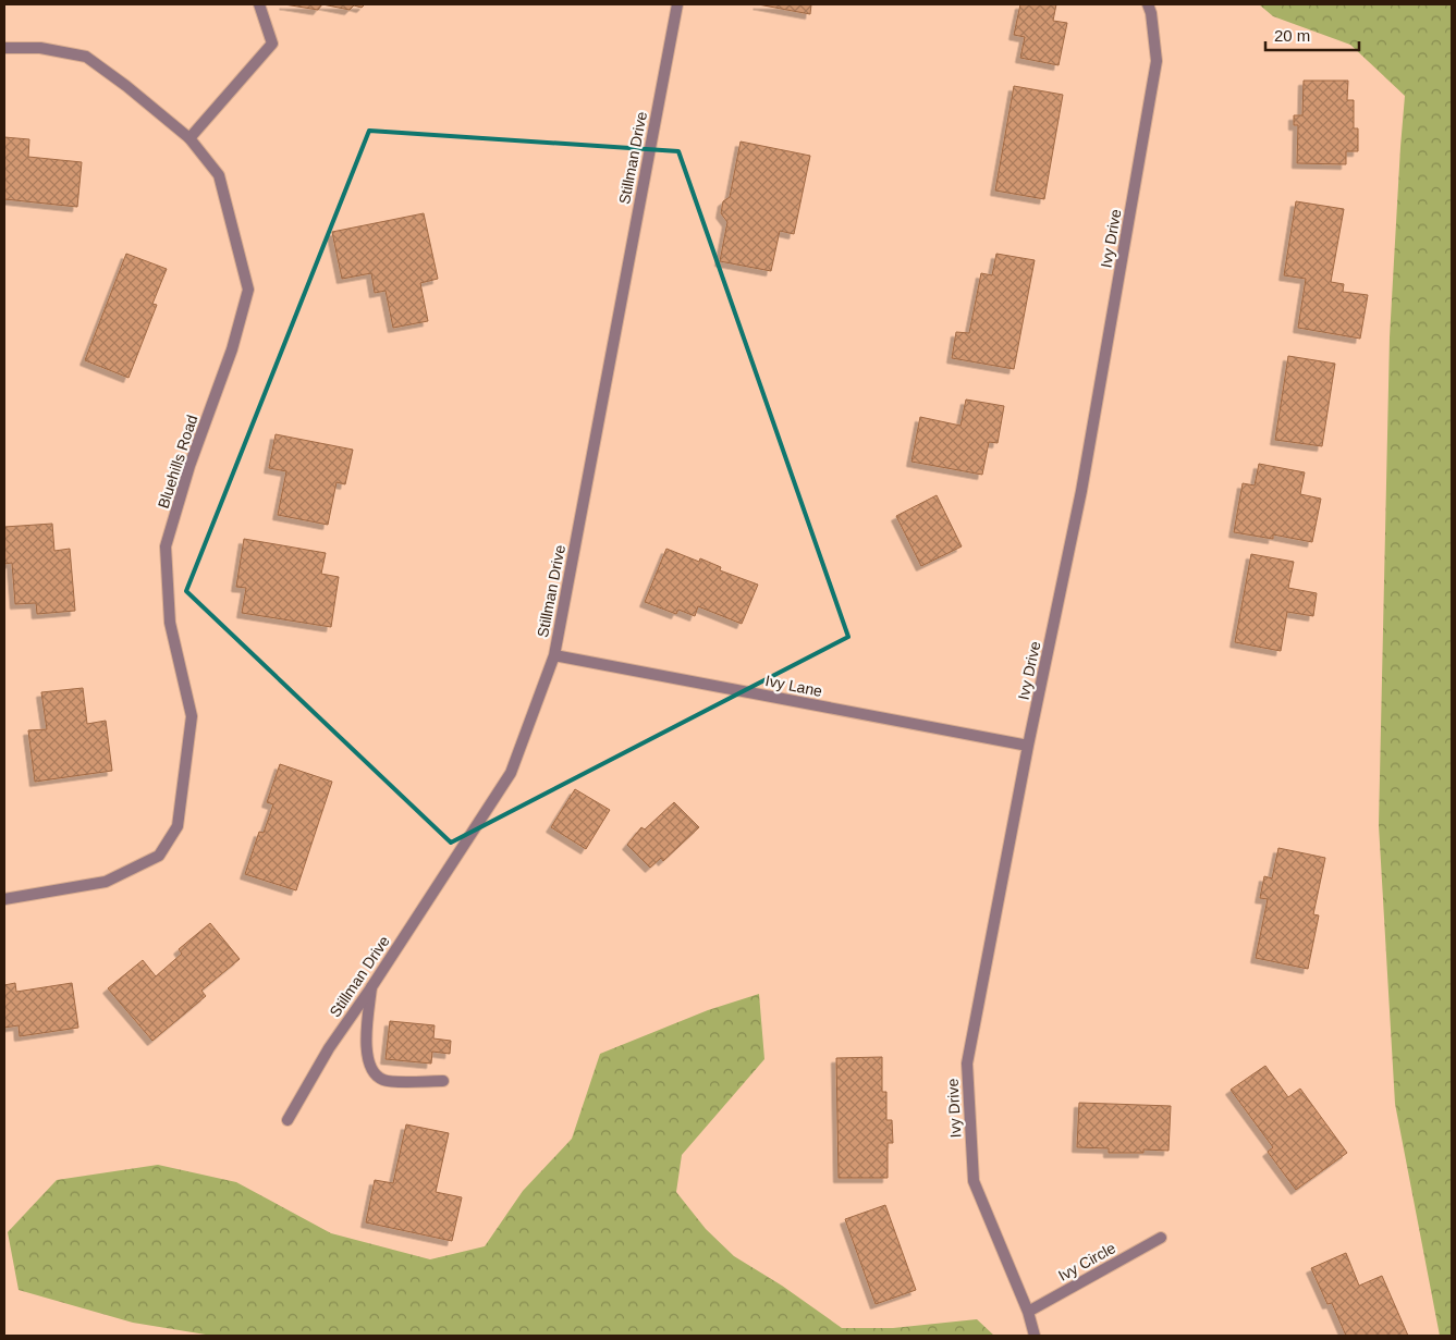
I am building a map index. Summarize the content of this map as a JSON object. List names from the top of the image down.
{
  "streets": {
    "street": [
      "Stillman Drive",
      "Ivy Drive",
      "Bluehills Road",
      "Ivy Lane",
      "Ivy Circle"
    ]
  },
  "crossings": [
    ["Stillman Drive", "Ivy Lane"],
    ["Ivy Drive", "Ivy Lane"],
    ["Ivy Drive", "Ivy Circle"]
  ],
  "scale_bar": "20 m"
}
